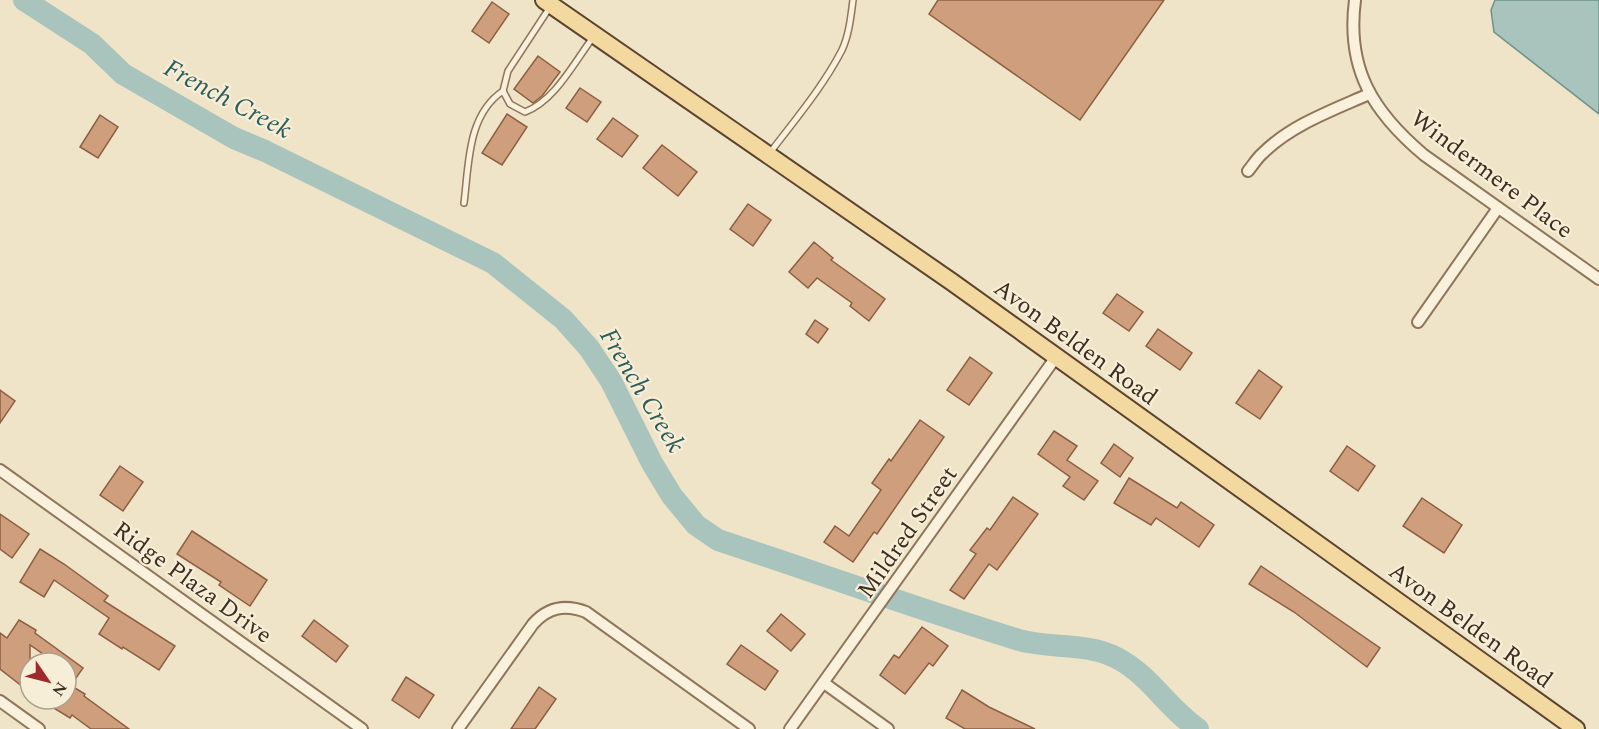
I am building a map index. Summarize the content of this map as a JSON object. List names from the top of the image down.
{
  "streets": {
    "main road": ["Avon Belden Road"],
    "street": ["Windermere Place", "Mildred Street", "Ridge Plaza Drive"]
  },
  "crossings": [
    ["Avon Belden Road", "Mildred Street"]
  ],
  "water": ["French Creek"],
  "north": "bottom right"
}
